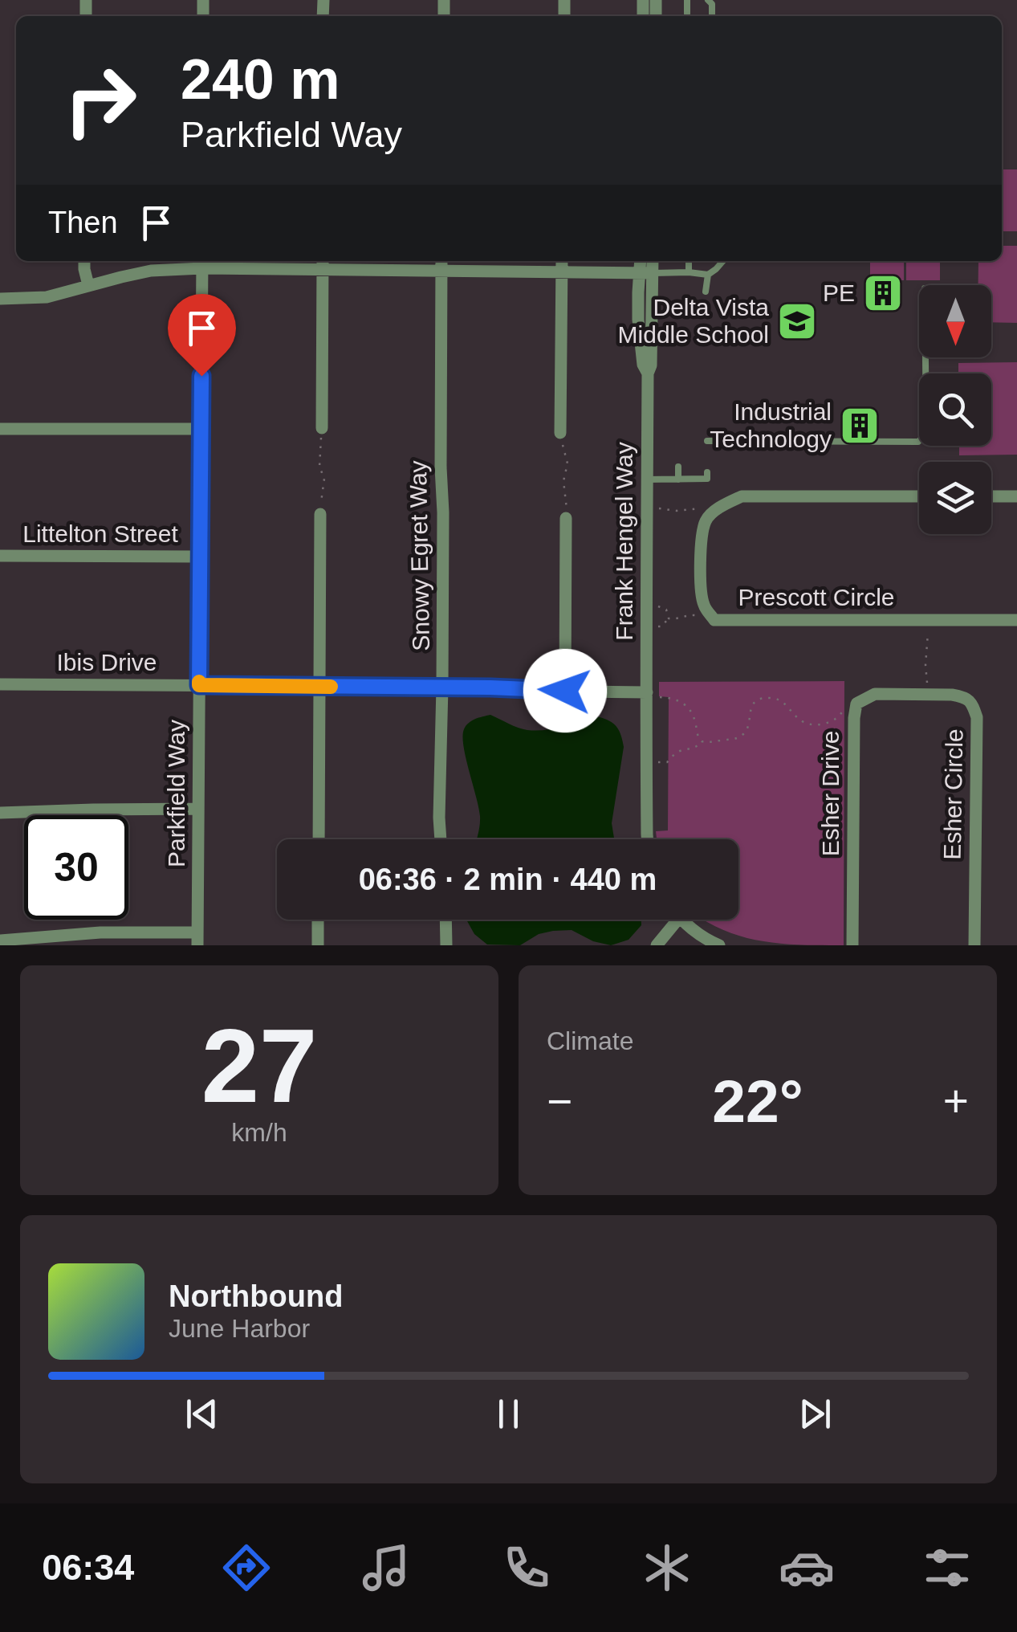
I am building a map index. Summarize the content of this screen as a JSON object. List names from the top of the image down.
{
  "streets": {
    "street": [
      "Littelton Street",
      "Frank Hengel Way",
      "Snowy Egret Way",
      "Prescott Circle",
      "Ibis Drive",
      "Parkfield Way",
      "Esher Drive",
      "Esher Circle"
    ]
  },
  "crossings": [
    ["Littelton Street", "Parkfield Way"],
    ["Frank Hengel Way", "Ibis Drive"],
    ["Snowy Egret Way", "Ibis Drive"],
    ["Ibis Drive", "Parkfield Way"],
    ["Esher Drive", "Esher Circle"]
  ],
  "places": {
    "building": ["PE", "Industrial Technology"],
    "school or university": ["Delta Vista Middle School"]
  },
  "north": "bottom",
  "page": {
    "turn": ["240 m", "Parkfield Way"],
    "then": "Then",
    "limit": "30",
    "trip": "06:36 · 2 min · 440 m",
    "tile": [
      ["27", "km/h"],
      "Climate"
    ],
    "heat": ["−", "22°", "+"],
    "song": ["Northbound", "June Harbor"],
    "tabs": "06:34"
  }
}
